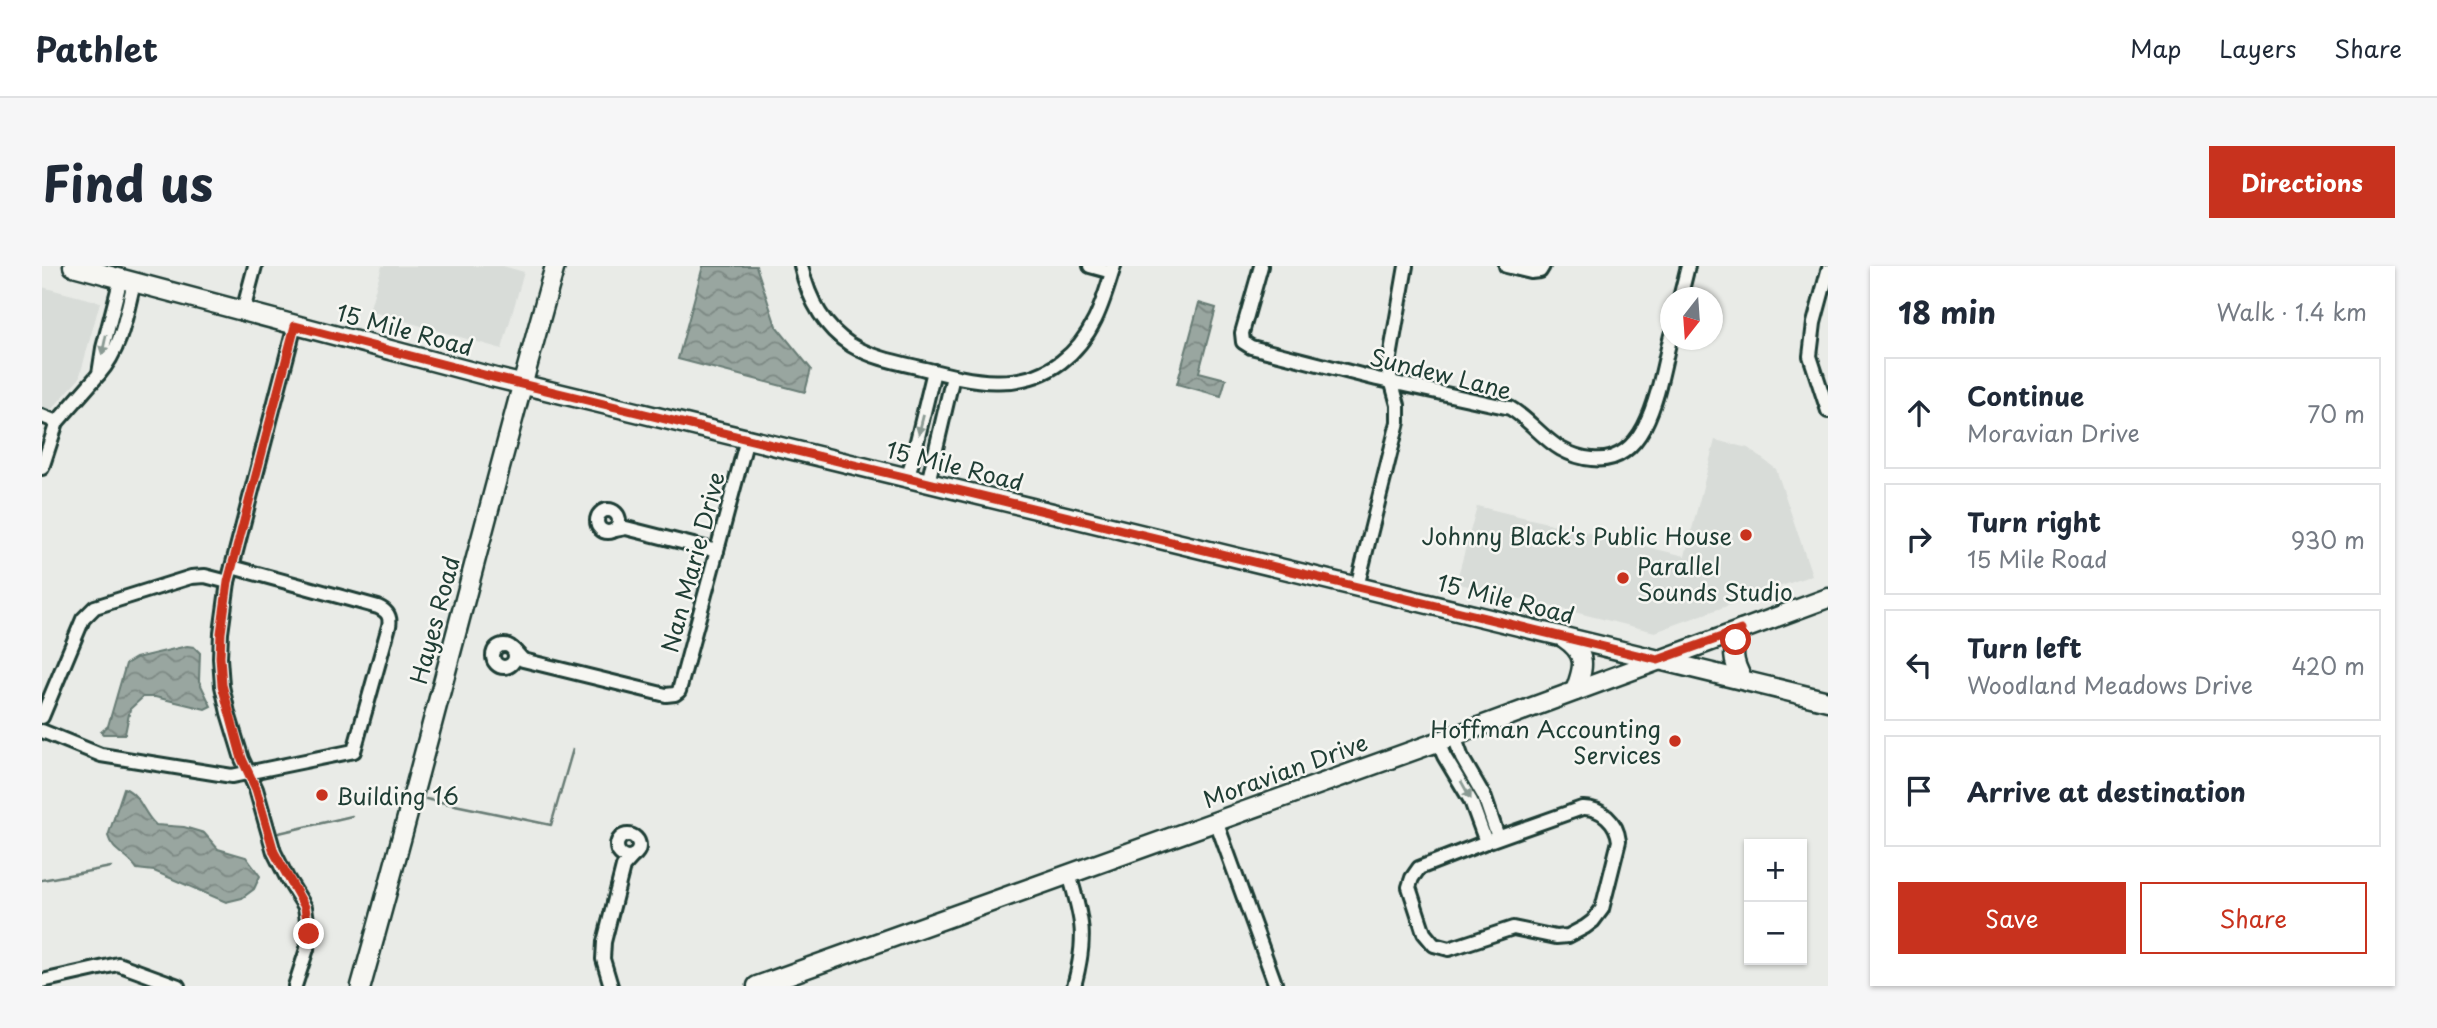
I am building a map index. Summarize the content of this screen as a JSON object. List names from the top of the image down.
{
  "streets": {
    "main road": ["15 Mile Road", "Hayes Road", "Moravian Drive"],
    "street": ["Sundew Lane", "Nan Marie Drive"]
  },
  "crossings": [
    ["15 Mile Road", "Nan Marie Drive"],
    ["15 Mile Road", "Hayes Road"],
    ["15 Mile Road", "Moravian Drive"]
  ],
  "places": [
    "Johnny Black's Public House",
    "Parallel Sounds Studio",
    "Hoffman Accounting Services",
    "Building 16"
  ],
  "north": "bottom",
  "page": {
    "header": "Pathlet",
    "nav": ["Map", "Layers", "Share"],
    "title": "Find us",
    "buttons": [
      "Directions",
      ["Save", "Share"]
    ],
    "heading": ["18 min", "Walk · 1.4 km"],
    "list": [
      ["Continue", "Moravian Drive", "70 m"],
      ["Turn right", "15 Mile Road", "930 m"],
      ["Turn left", "Woodland Meadows Drive", "420 m"],
      "Arrive at destination"
    ],
    "map_buttons": ["+", "−"]
  }
}
